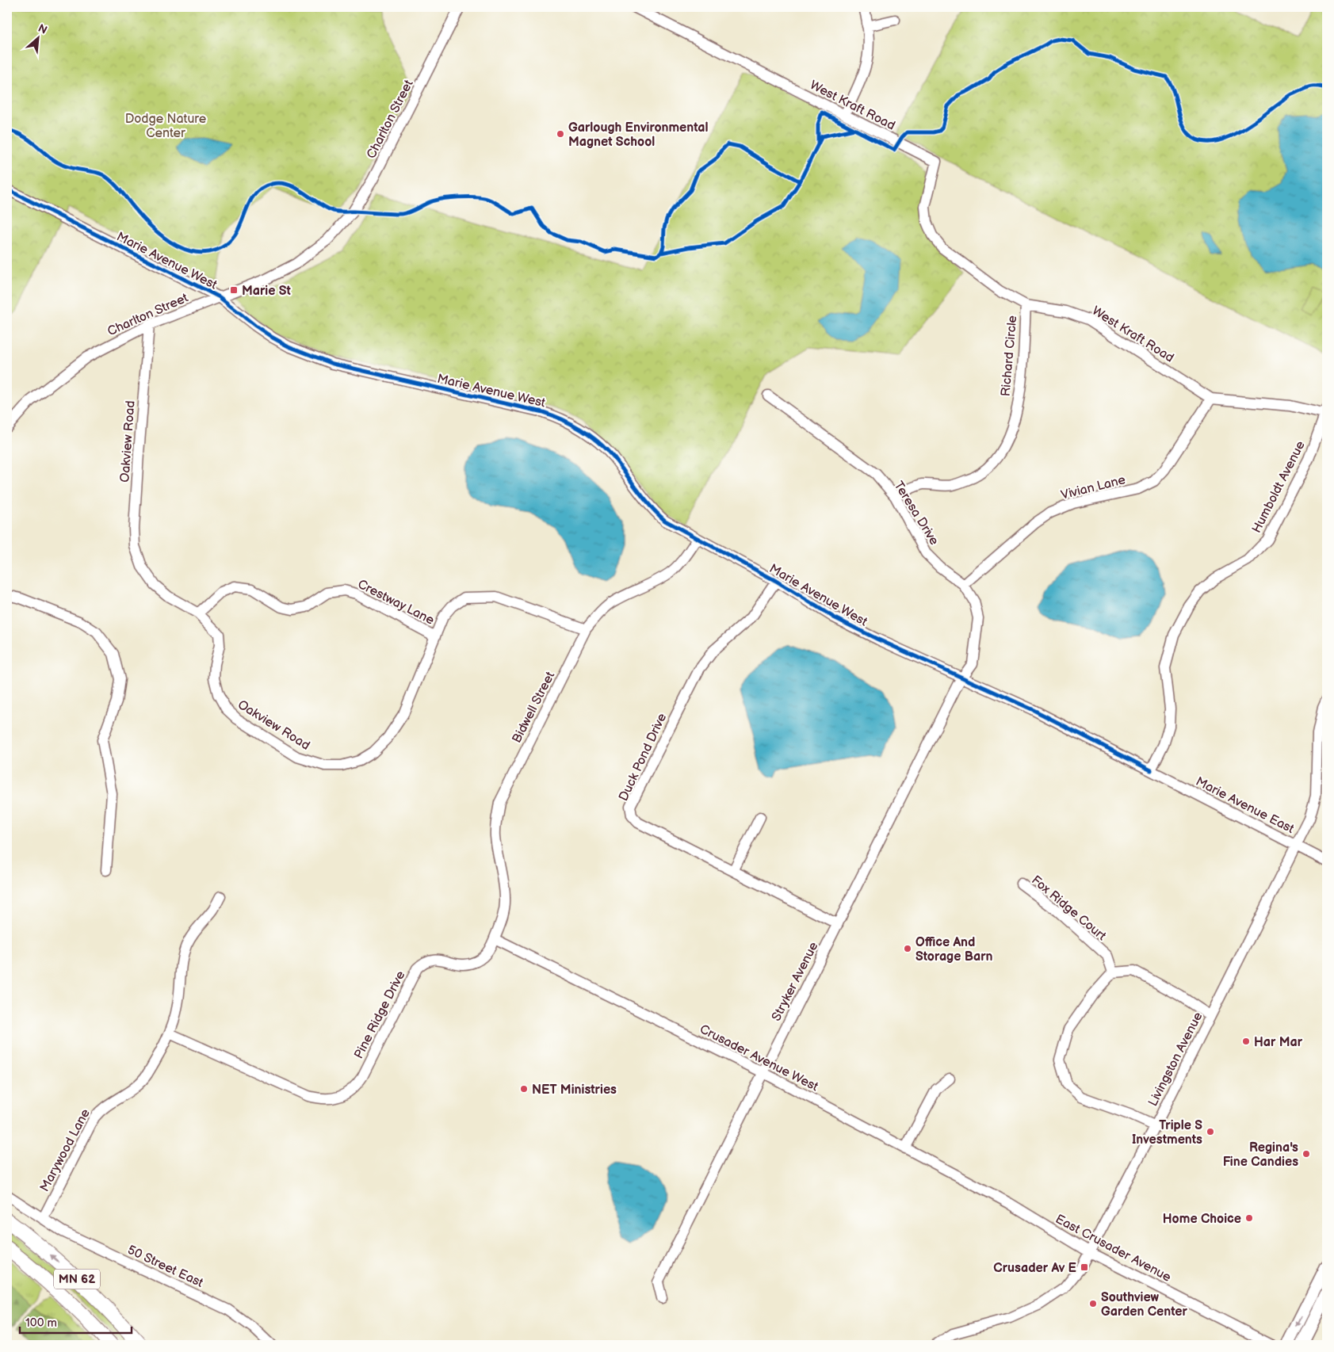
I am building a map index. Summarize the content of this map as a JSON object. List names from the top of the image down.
{
  "streets": {
    "highway": ["MN 62"],
    "street": [
      "West Kraft Road",
      "Charlton Street",
      "Marie Avenue West",
      "Richard Circle",
      "Oakview Road",
      "Vivian Lane",
      "Humboldt Avenue",
      "Teresa Drive",
      "Crestway Lane",
      "Bidwell Street",
      "Duck Pond Drive",
      "Marie Avenue East",
      "Fox Ridge Court",
      "Stryker Avenue",
      "Pine Ridge Drive",
      "Crusader Avenue West",
      "Livingston Avenue",
      "Marywood Lane",
      "East Crusader Avenue",
      "50 Street East"
    ]
  },
  "crossings": [
    ["West Kraft Road", "Richard Circle"],
    ["West Kraft Road", "Vivian Lane"],
    ["West Kraft Road", "Humboldt Avenue"],
    ["Charlton Street", "Marie Avenue West"],
    ["Charlton Street", "Oakview Road"],
    ["Marie Avenue West", "Humboldt Avenue"],
    ["Marie Avenue West", "Teresa Drive"],
    ["Marie Avenue West", "Bidwell Street"],
    ["Marie Avenue West", "Duck Pond Drive"],
    ["Marie Avenue West", "Marie Avenue East"],
    ["Marie Avenue West", "Stryker Avenue"],
    ["Richard Circle", "Teresa Drive"],
    ["Oakview Road", "Crestway Lane"],
    ["Oakview Road", "Bidwell Street"],
    ["Vivian Lane", "Teresa Drive"],
    ["Humboldt Avenue", "Marie Avenue East"],
    ["Teresa Drive", "Stryker Avenue"],
    ["Bidwell Street", "Pine Ridge Drive"],
    ["Bidwell Street", "Crusader Avenue West"],
    ["Duck Pond Drive", "Stryker Avenue"],
    ["Marie Avenue East", "Livingston Avenue"],
    ["Stryker Avenue", "Crusader Avenue West"],
    ["Pine Ridge Drive", "Crusader Avenue West"],
    ["Pine Ridge Drive", "Marywood Lane"],
    ["Crusader Avenue West", "East Crusader Avenue"],
    ["Livingston Avenue", "East Crusader Avenue"],
    ["Marywood Lane", "50 Street East"]
  ],
  "parks": ["Dodge Nature Center"],
  "places": {
    "other": [
      "Garlough Environmental Magnet School",
      "Office And Storage Barn",
      "Har Mar",
      "NET Ministries",
      "Triple S Investments",
      "Regina's Fine Candies",
      "Home Choice",
      "Southview Garden Center"
    ],
    "transit": ["Marie St", "Crusader Av E"]
  },
  "scale_bar": "100 m",
  "north": "top right"
}
